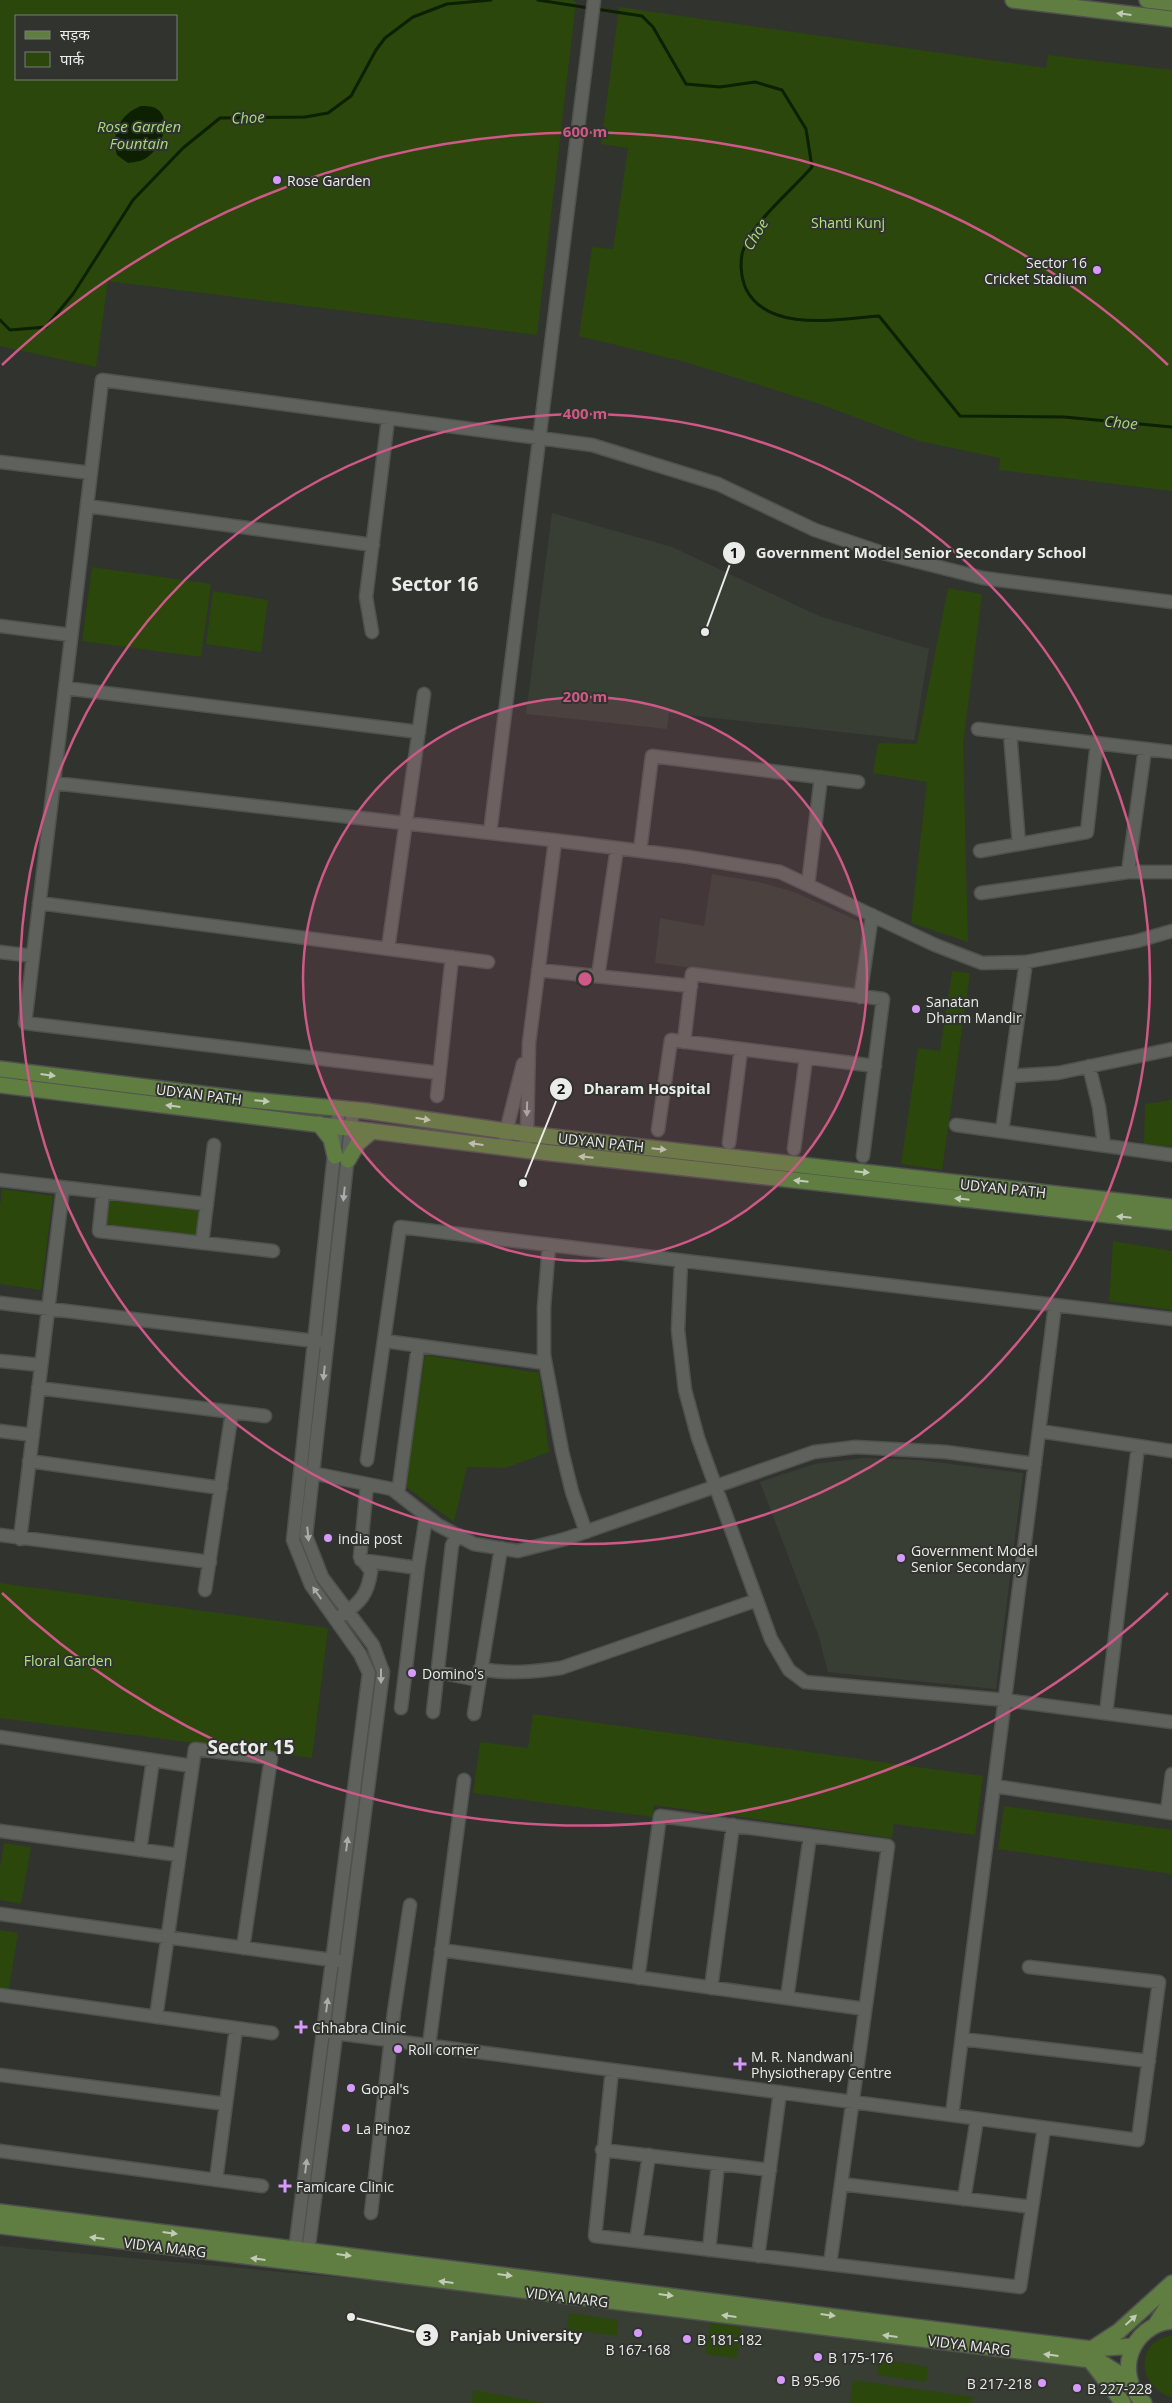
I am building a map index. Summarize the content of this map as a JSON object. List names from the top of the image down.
{
  "streets": {
    "main road": ["UDYAN PATH", "VIDYA MARG"]
  },
  "districts": ["Sector 16", "Sector 15"],
  "water": ["Choe", "Rose Garden Fountain"],
  "parks": ["Shanti Kunj", "Floral Garden"],
  "places": {
    "other": [
      "Rose Garden",
      "Sector 16 Cricket Stadium",
      "Government Model Senior Secondary School",
      "Sanatan Dharm Mandir",
      "Dharam Hospital",
      "india post",
      "Government Model Senior Secondary",
      "Domino's",
      "Roll corner",
      "Gopal's",
      "La Pinoz",
      "Panjab University",
      "B 167-168",
      "B 181-182",
      "B 175-176",
      "B 95-96",
      "B 217-218",
      "B 227-228"
    ],
    "health": ["Chhabra Clinic", "M. R. Nandwani Physiotherapy Centre", "Famicare Clinic"]
  },
  "legend": ["सड़क", "पार्क"],
  "rings": ["600 m", "400 m", "200 m"]
}
